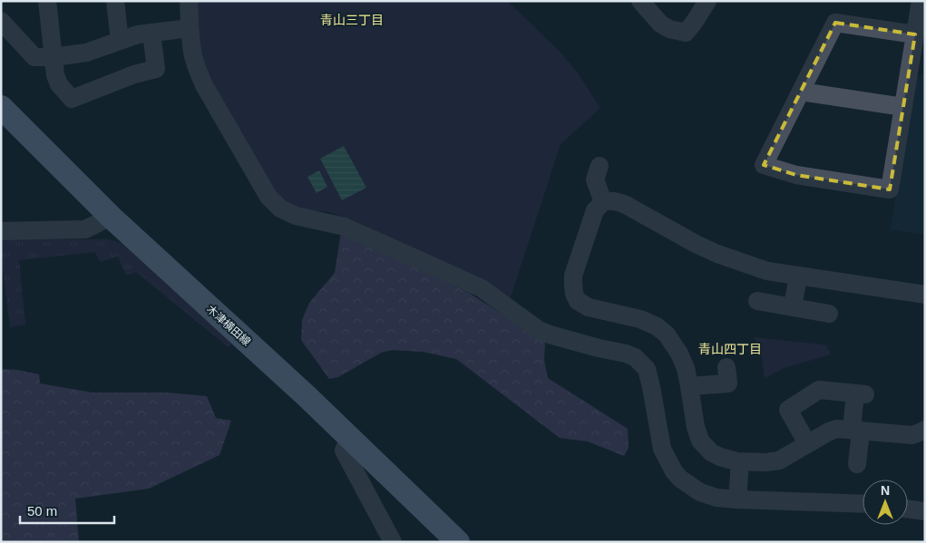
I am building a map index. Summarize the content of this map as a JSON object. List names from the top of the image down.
{
  "streets": {
    "main road": ["木津横田線"]
  },
  "districts": ["青山三丁目", "青山四丁目"],
  "scale_bar": "50 m",
  "north": "top"
}
